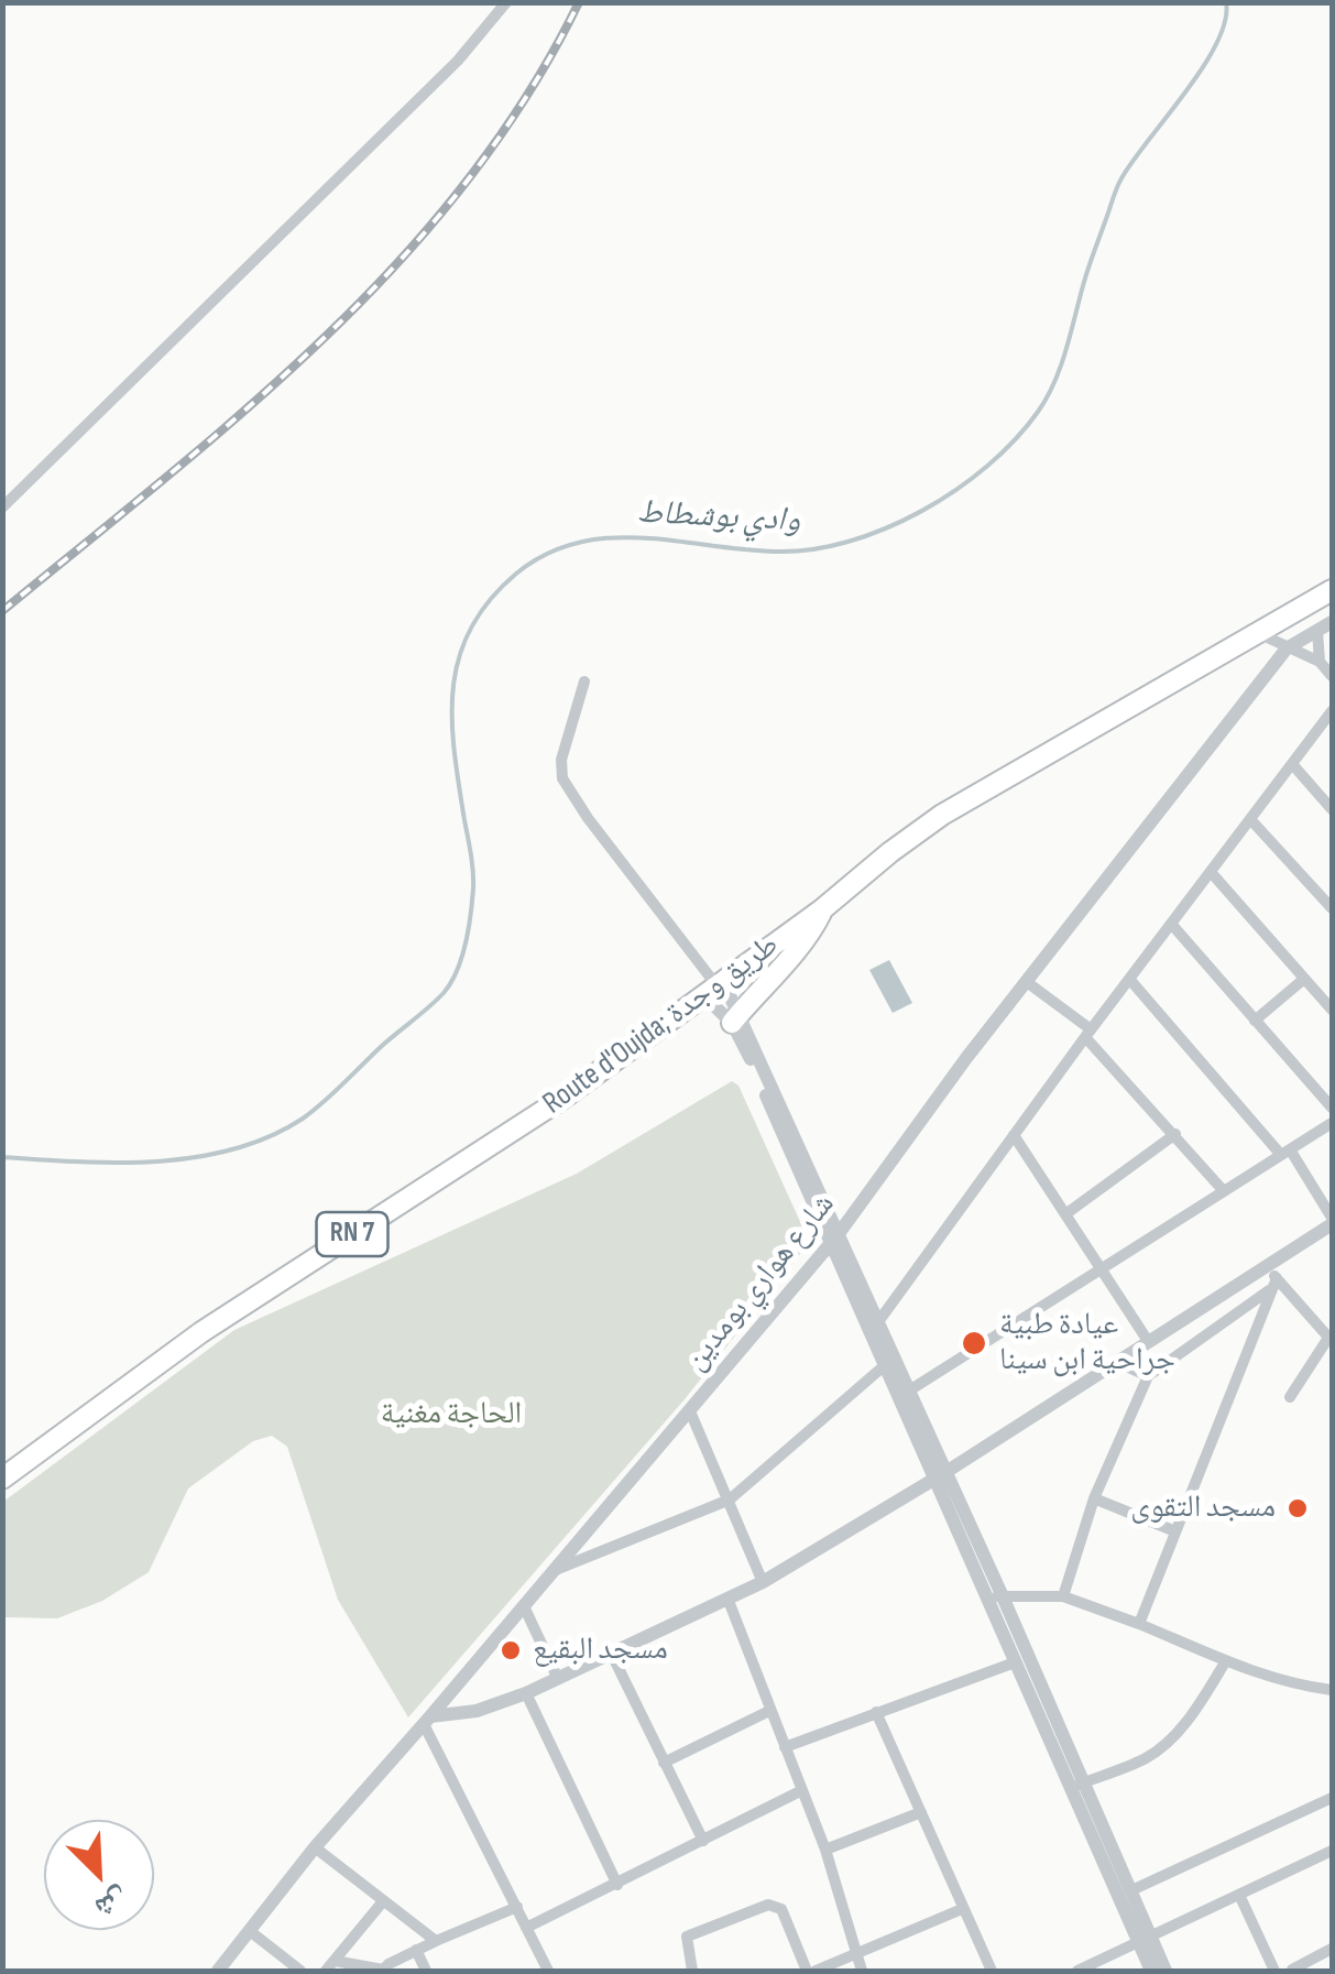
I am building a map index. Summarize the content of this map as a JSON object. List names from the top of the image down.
{
  "streets": {
    "main road": ["Route d'Oujda; طريق وجدة", "RN 7"],
    "street": ["شارع هواري بومدين"]
  },
  "water": ["وادي بوشطاط"],
  "parks": ["الحاجة مغنية"],
  "places": ["عيادة طبية جراحية ابن سينا", "مسجد التقوى", "مسجد البقيع"],
  "north": "bottom right"
}
